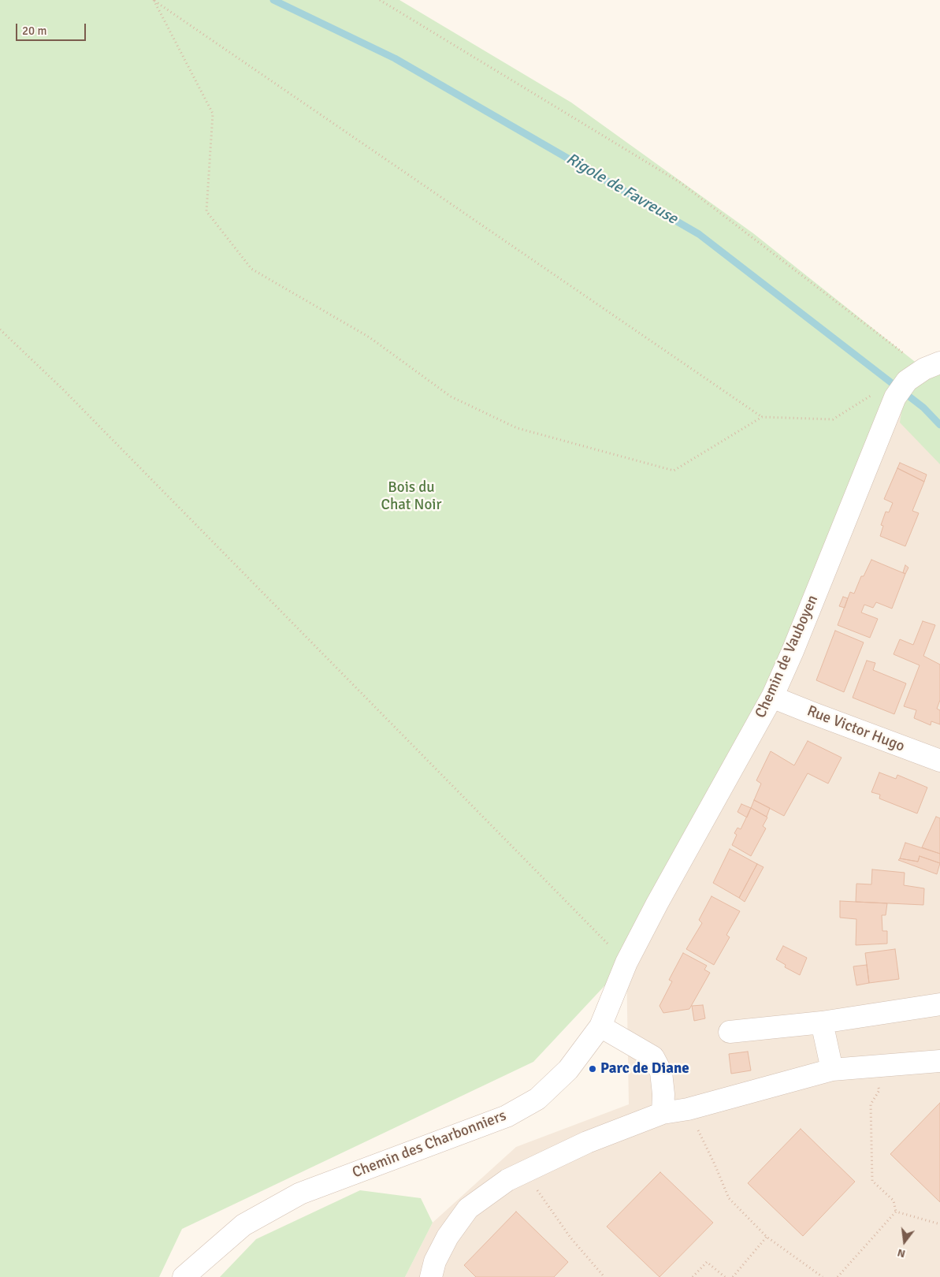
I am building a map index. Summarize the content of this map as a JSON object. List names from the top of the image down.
{
  "streets": {
    "street": ["Chemin de Vauboyen", "Rue Victor Hugo", "Chemin des Charbonniers"]
  },
  "crossings": [
    ["Chemin de Vauboyen", "Rue Victor Hugo"],
    ["Chemin de Vauboyen", "Chemin des Charbonniers"]
  ],
  "water": ["Rigole de Favreuse"],
  "parks": ["Bois du Chat Noir"],
  "places": ["Parc de Diane"],
  "scale_bar": "20 m",
  "north": "bottom"
}
